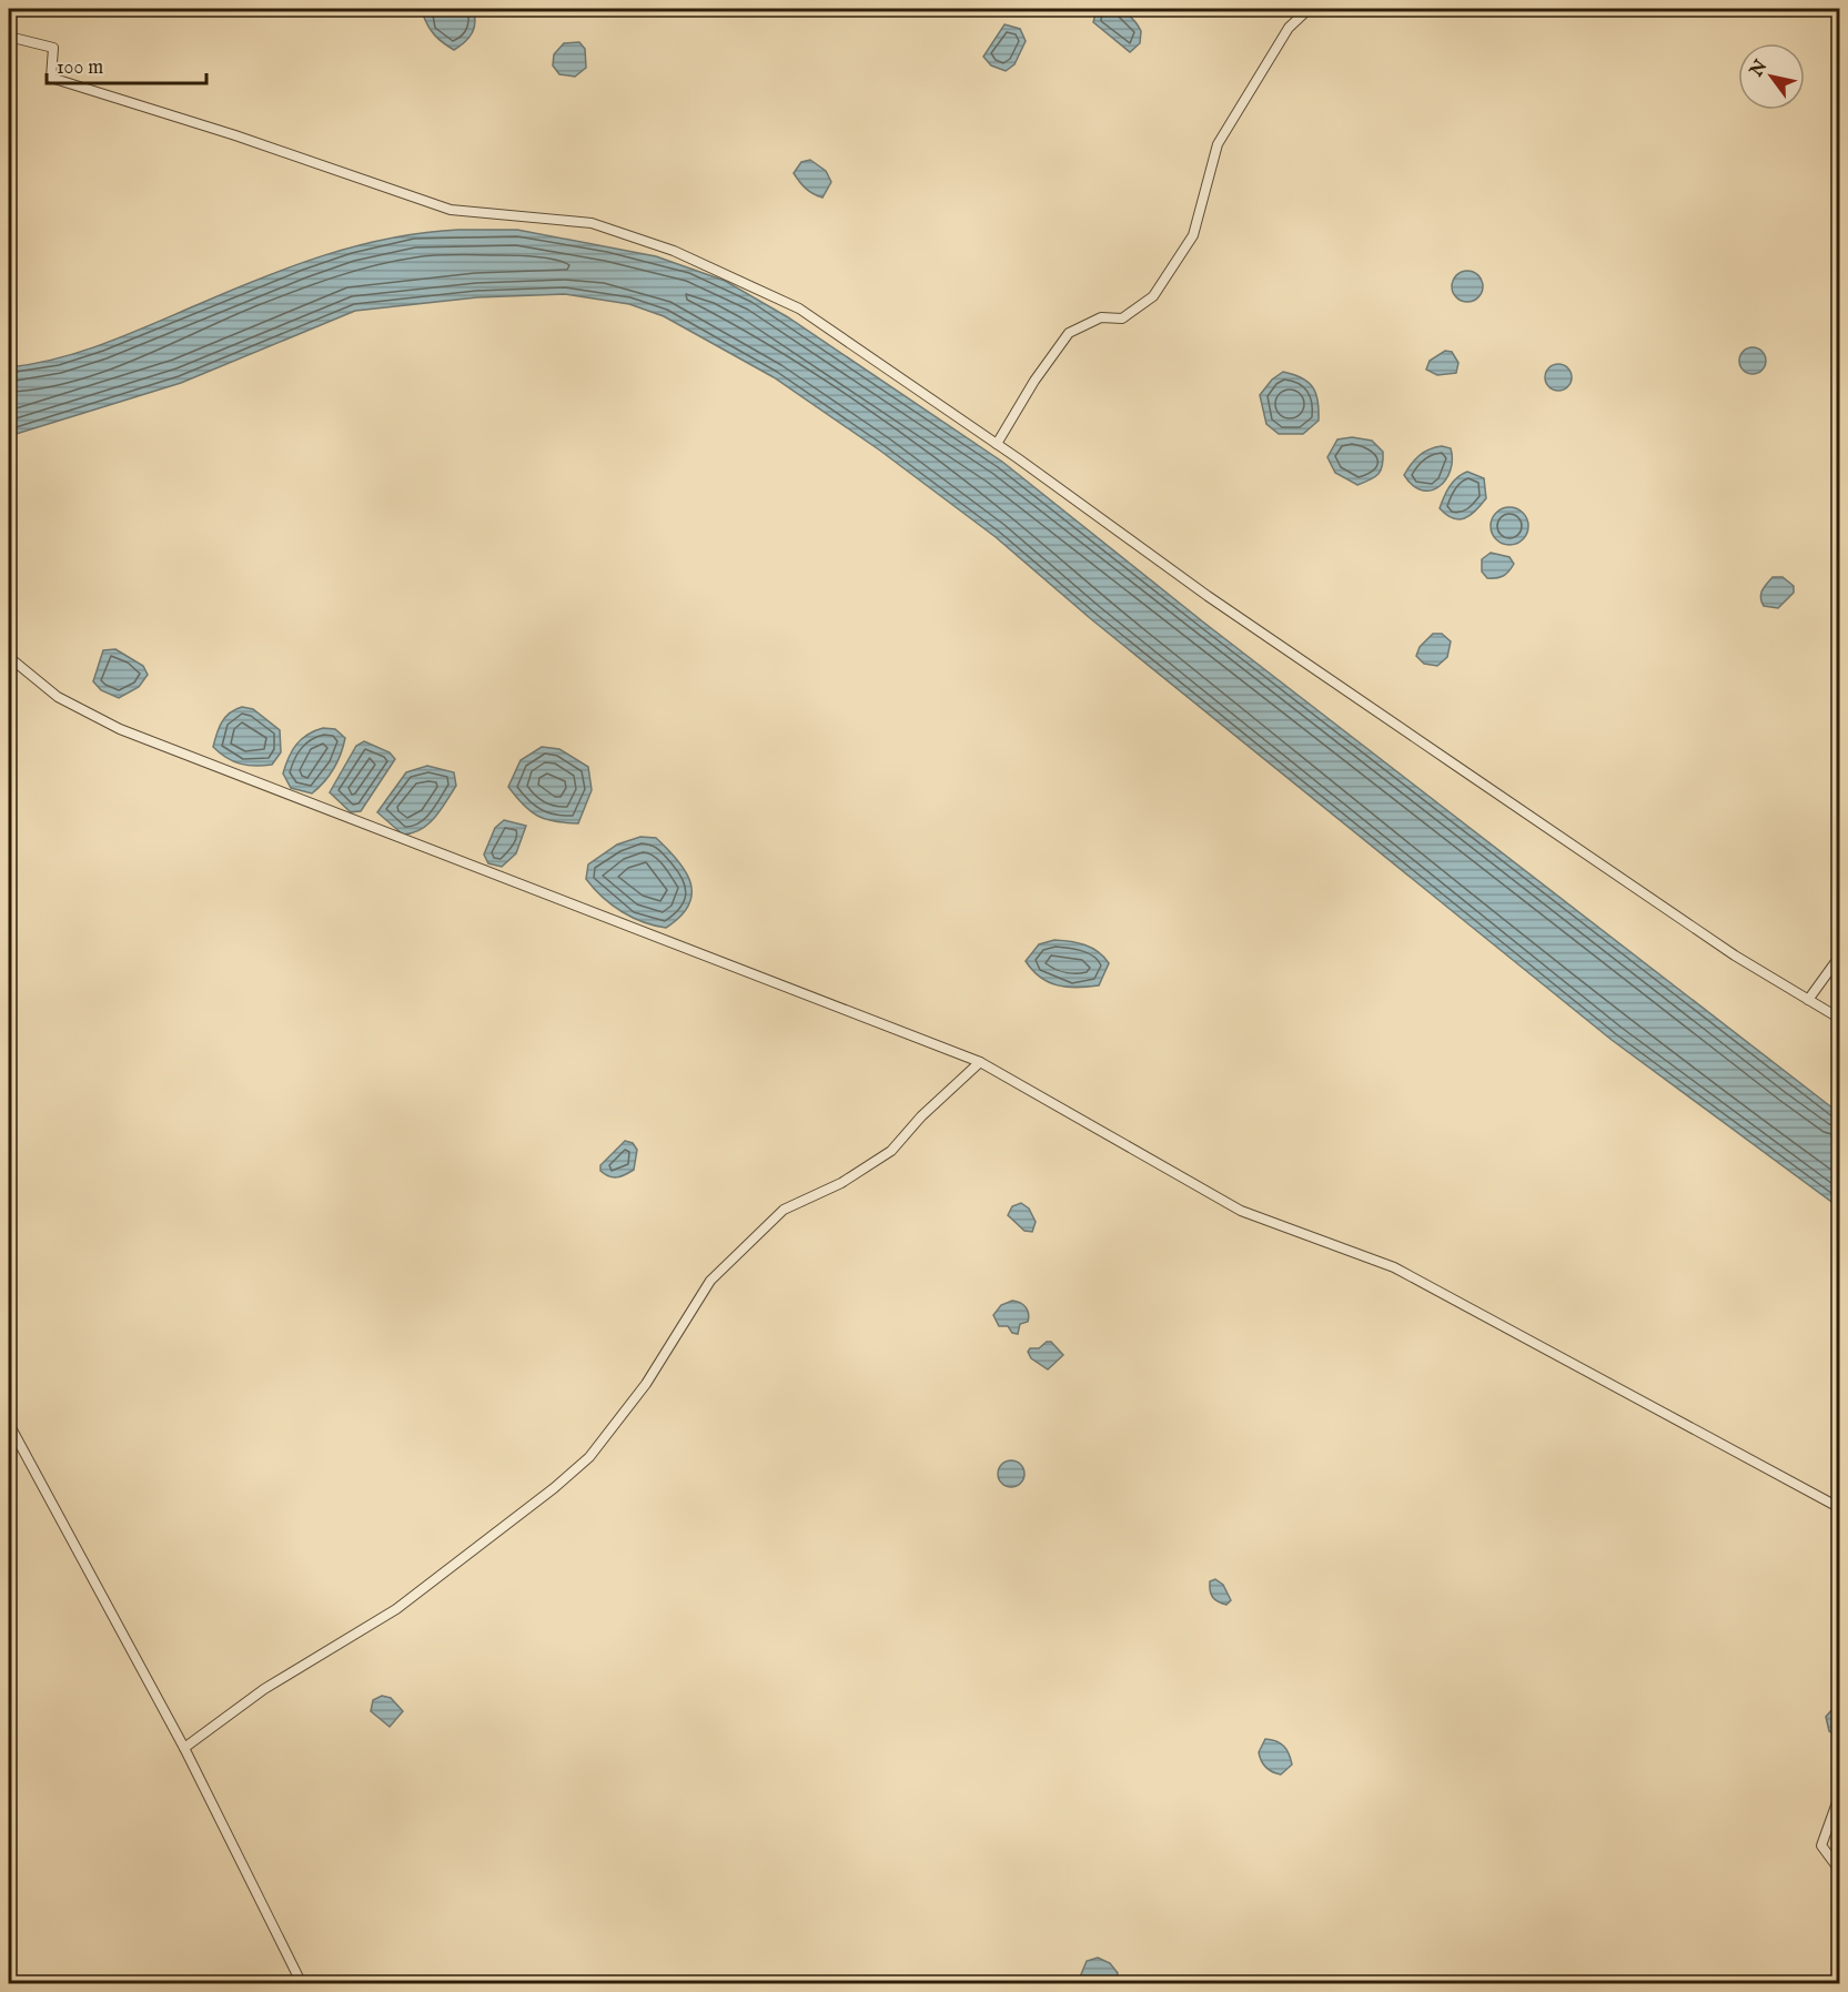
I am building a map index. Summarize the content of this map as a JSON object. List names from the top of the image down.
{
  "scale_bar": "100 m",
  "north": "top left"
}
